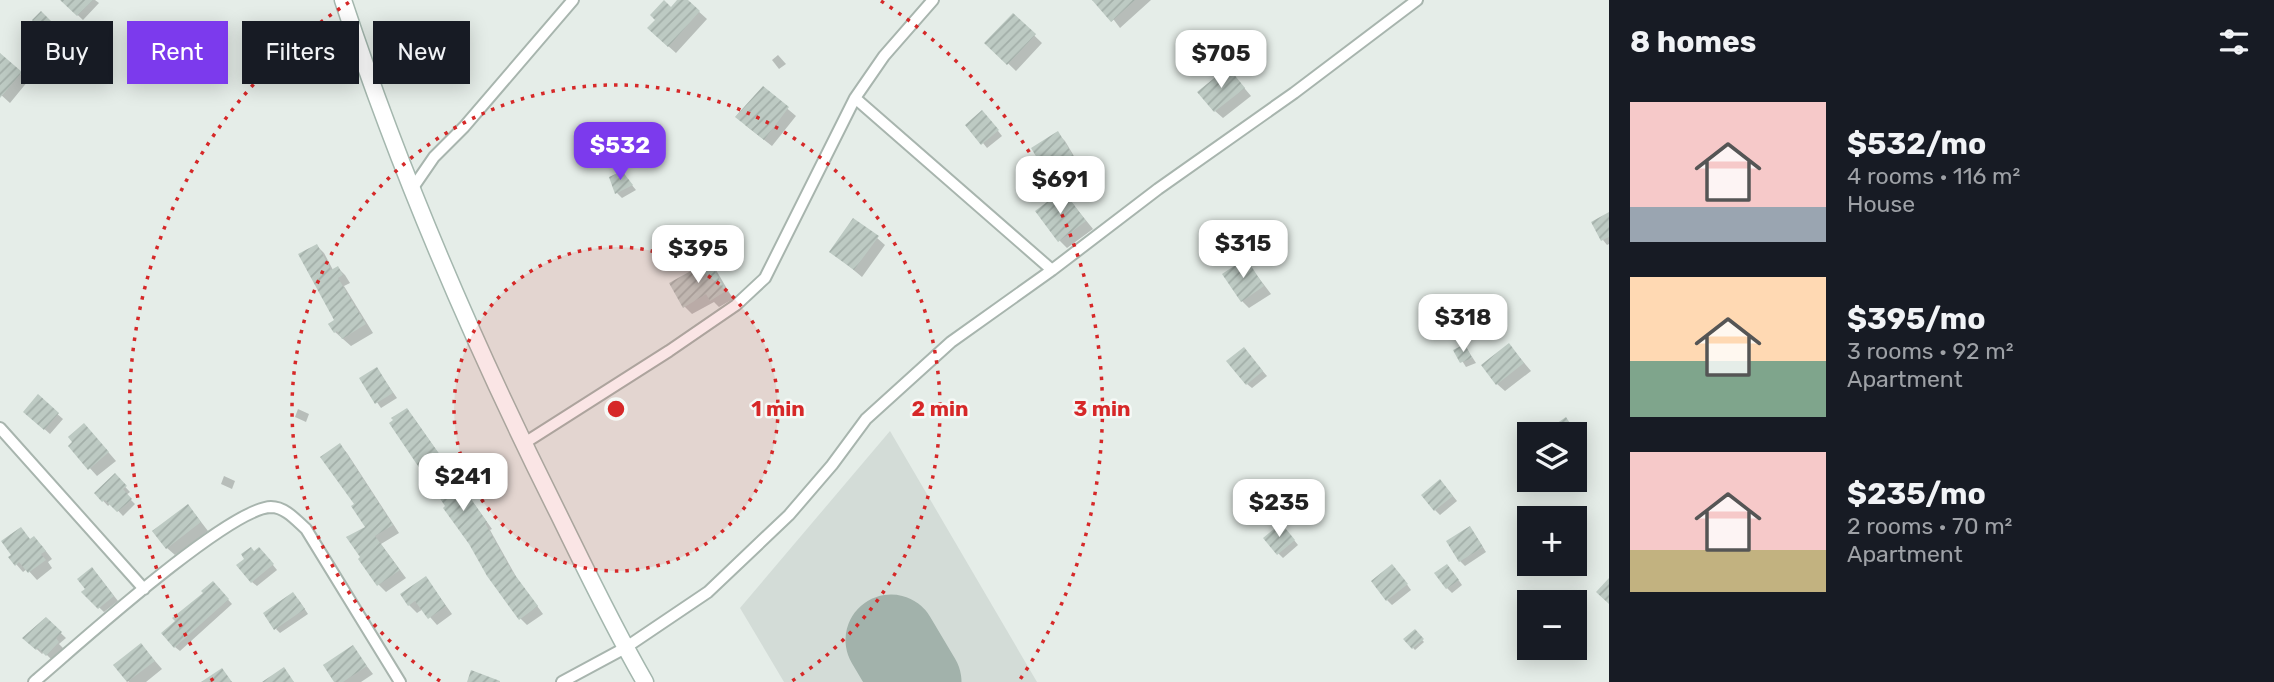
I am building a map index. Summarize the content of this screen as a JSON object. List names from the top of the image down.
{
  "page": {
    "heading": "8 homes",
    "chip": [
      "Buy",
      "Rent",
      "Filters",
      "New"
    ],
    "price": [
      "$705",
      "$532",
      "$691",
      "$315",
      "$395",
      "$318",
      "$241",
      "$235"
    ],
    "list": [
      {
        "name": "$532/mo",
        "note": "4 rooms · 116 m² · House"
      },
      {
        "name": "$395/mo",
        "note": "3 rooms · 92 m² · Apartment"
      },
      {
        "name": "$235/mo",
        "note": "2 rooms · 70 m² · Apartment"
      }
    ],
    "map_buttons": ["+", "−"]
  },
  "rings": ["1 min", "2 min", "3 min"]
}
